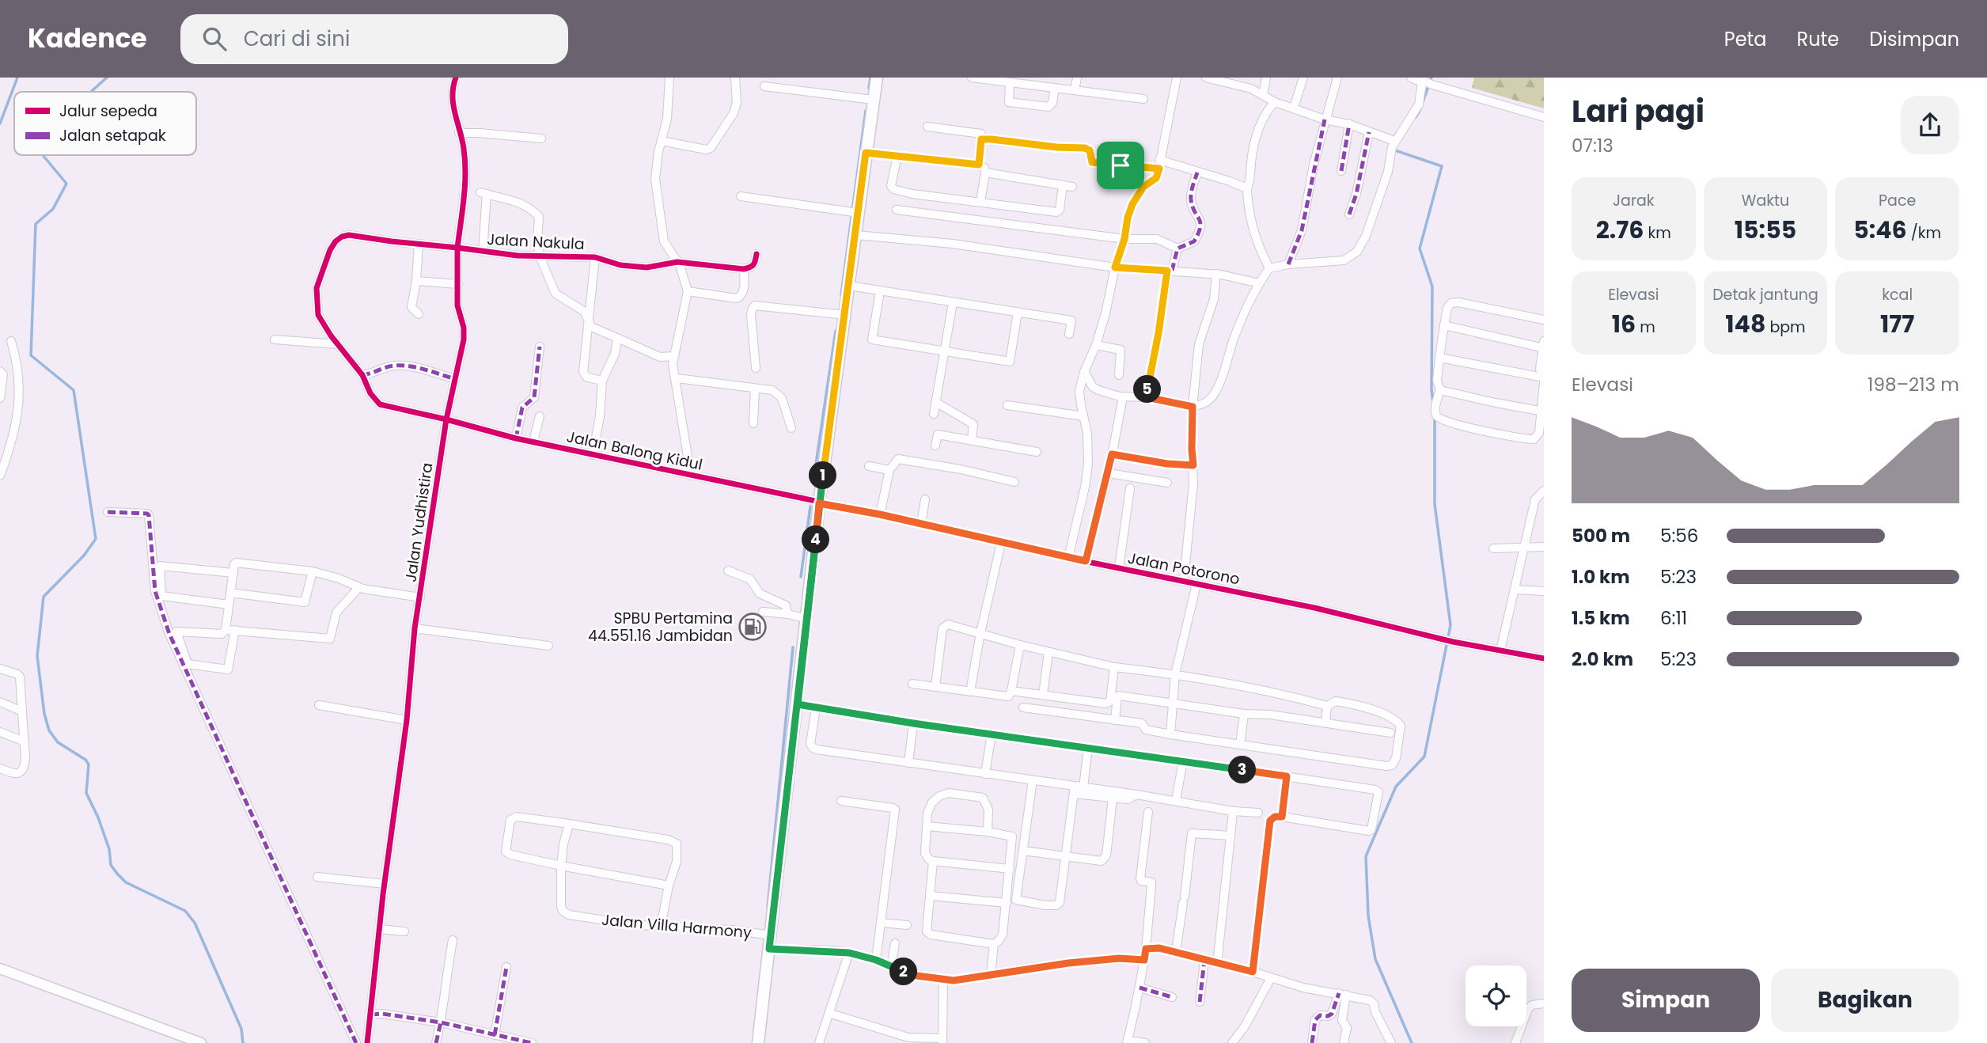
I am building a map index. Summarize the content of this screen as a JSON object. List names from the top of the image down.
{
  "streets": {
    "street": [
      "Jalan Nakula",
      "Jalan Balong Kidul",
      "Jalan Yudhistira",
      "Jalan Potorono",
      "Jalan Villa Harmony"
    ]
  },
  "crossings": [
    ["Jalan Nakula", "Jalan Balong Kidul"],
    ["Jalan Nakula", "Jalan Yudhistira"],
    ["Jalan Balong Kidul", "Jalan Yudhistira"],
    ["Jalan Balong Kidul", "Jalan Potorono"]
  ],
  "places": {
    "fuel station": ["SPBU Pertamina 44.551.16 Jambidan"]
  },
  "legend": ["Jalur sepeda", "Jalan setapak"],
  "page": {
    "header": "Kadence",
    "search": "Cari di sini",
    "nav": ["Peta", "Rute", "Disimpan"],
    "heading": ["Lari pagi", "07:13"],
    "stats": [
      ["Jarak", "2.76 km"],
      ["Waktu", "15:55"],
      ["Pace", "5:46 /km"],
      ["Elevasi", "16 m"],
      ["Detak jantung", "148 bpm"],
      ["kcal", "177"]
    ],
    "chart": ["Elevasi", "198–213 m"],
    "pins": [
      "5",
      "1",
      "4",
      "3",
      "2"
    ],
    "list": [
      {
        "name": "500 m",
        "note": "5:56"
      },
      {
        "name": "1.0 km",
        "note": "5:23"
      },
      {
        "name": "1.5 km",
        "note": "6:11"
      },
      {
        "name": "2.0 km",
        "note": "5:23"
      }
    ],
    "buttons": ["Simpan", "Bagikan"]
  }
}
